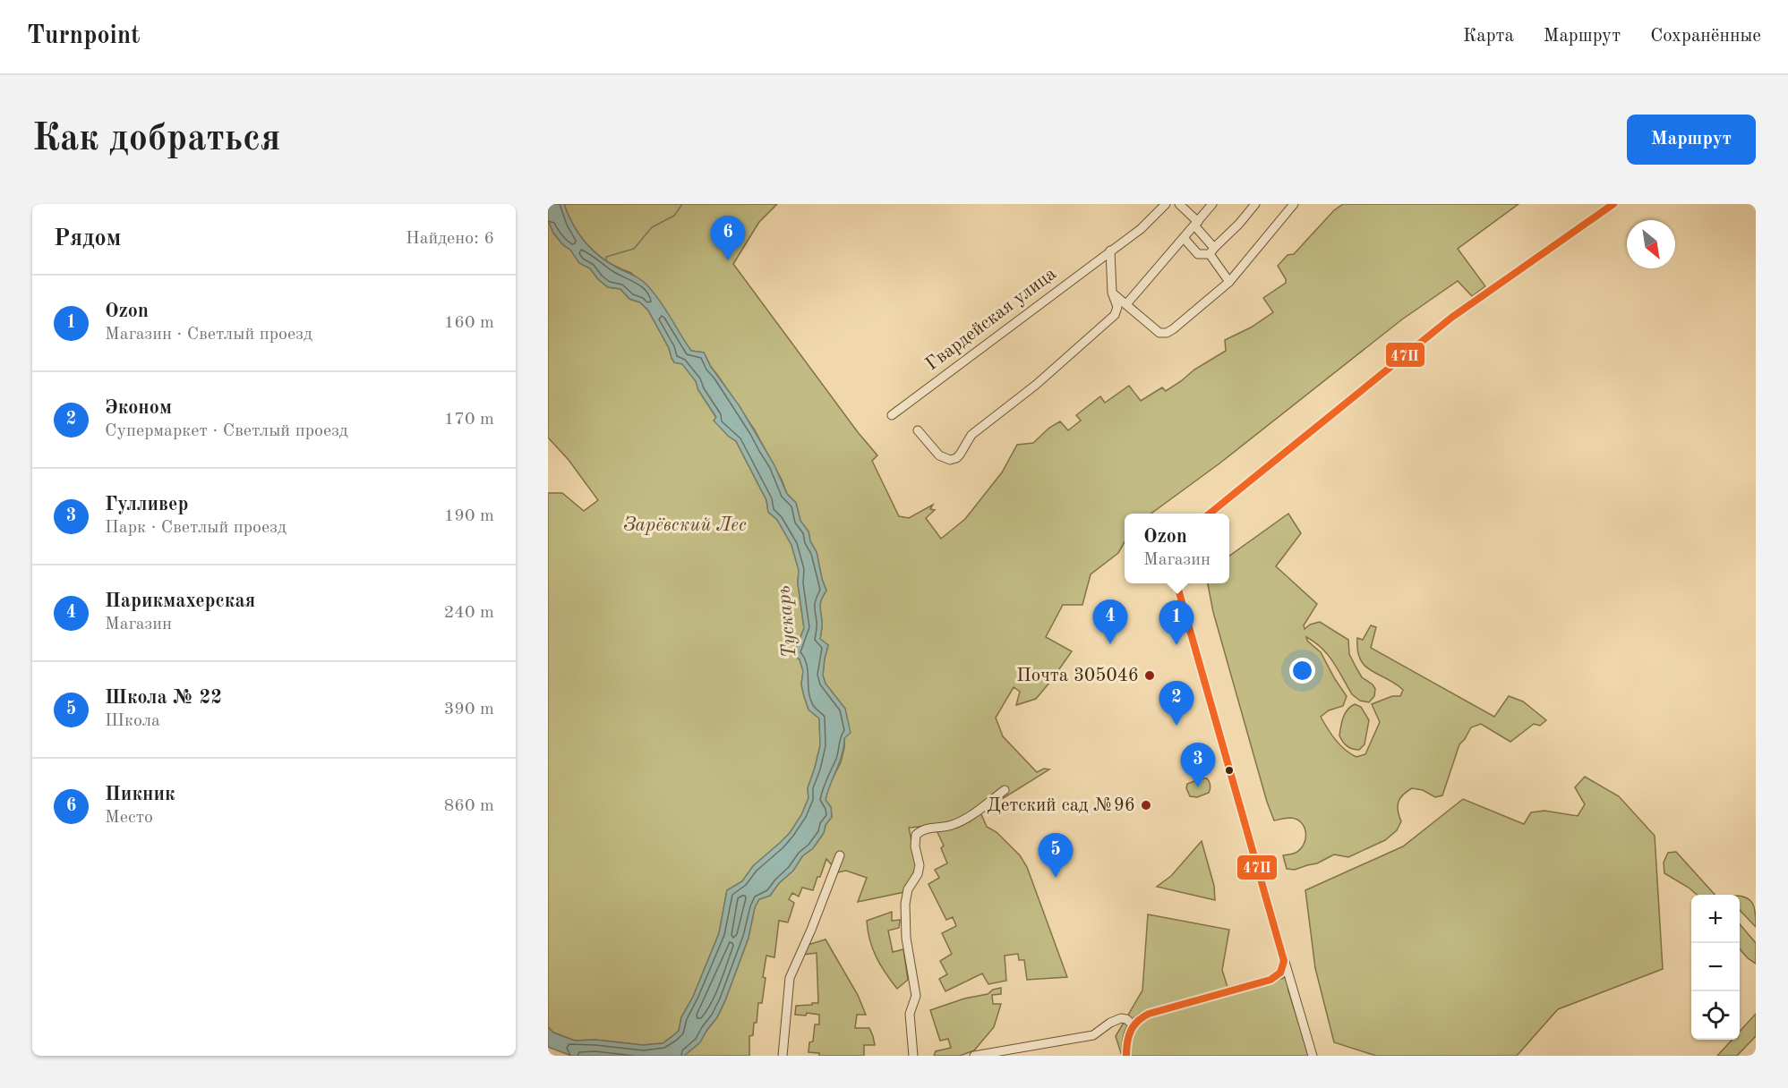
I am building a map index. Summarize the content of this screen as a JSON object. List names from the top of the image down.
{
  "streets": {
    "street": ["Гвардейская улица"]
  },
  "water": ["Тускарь"],
  "parks": ["Зарёвский Лес"],
  "places": ["Почта 305046", "Детский сад №96"],
  "lines": ["transit line 47П"],
  "north": "bottom right",
  "page": {
    "header": "Turnpoint",
    "nav": ["Карта", "Маршрут", "Сохранённые"],
    "buttons": "Маршрут",
    "title": "Как добраться",
    "heading": ["Рядом", "Найдено: 6"],
    "pins": [
      "6",
      "4",
      "1",
      "2",
      "3",
      "5"
    ],
    "list": [
      {
        "mark": "1",
        "name": "Ozon",
        "note": "Магазин · Светлый проезд",
        "value": "160 m"
      },
      {
        "mark": "2",
        "name": "Эконом",
        "note": "Супермаркет · Светлый проезд",
        "value": "170 m"
      },
      {
        "mark": "3",
        "name": "Гулливер",
        "note": "Парк · Светлый проезд",
        "value": "190 m"
      },
      {
        "mark": "4",
        "name": "Парикмахерская",
        "note": "Магазин",
        "value": "240 m"
      },
      {
        "mark": "5",
        "name": "Школа № 22",
        "note": "Школа",
        "value": "390 m"
      },
      {
        "mark": "6",
        "name": "Пикник",
        "note": "Место",
        "value": "860 m"
      }
    ],
    "popup": ["Ozon", "Магазин"],
    "map_buttons": ["+", "−"]
  }
}
